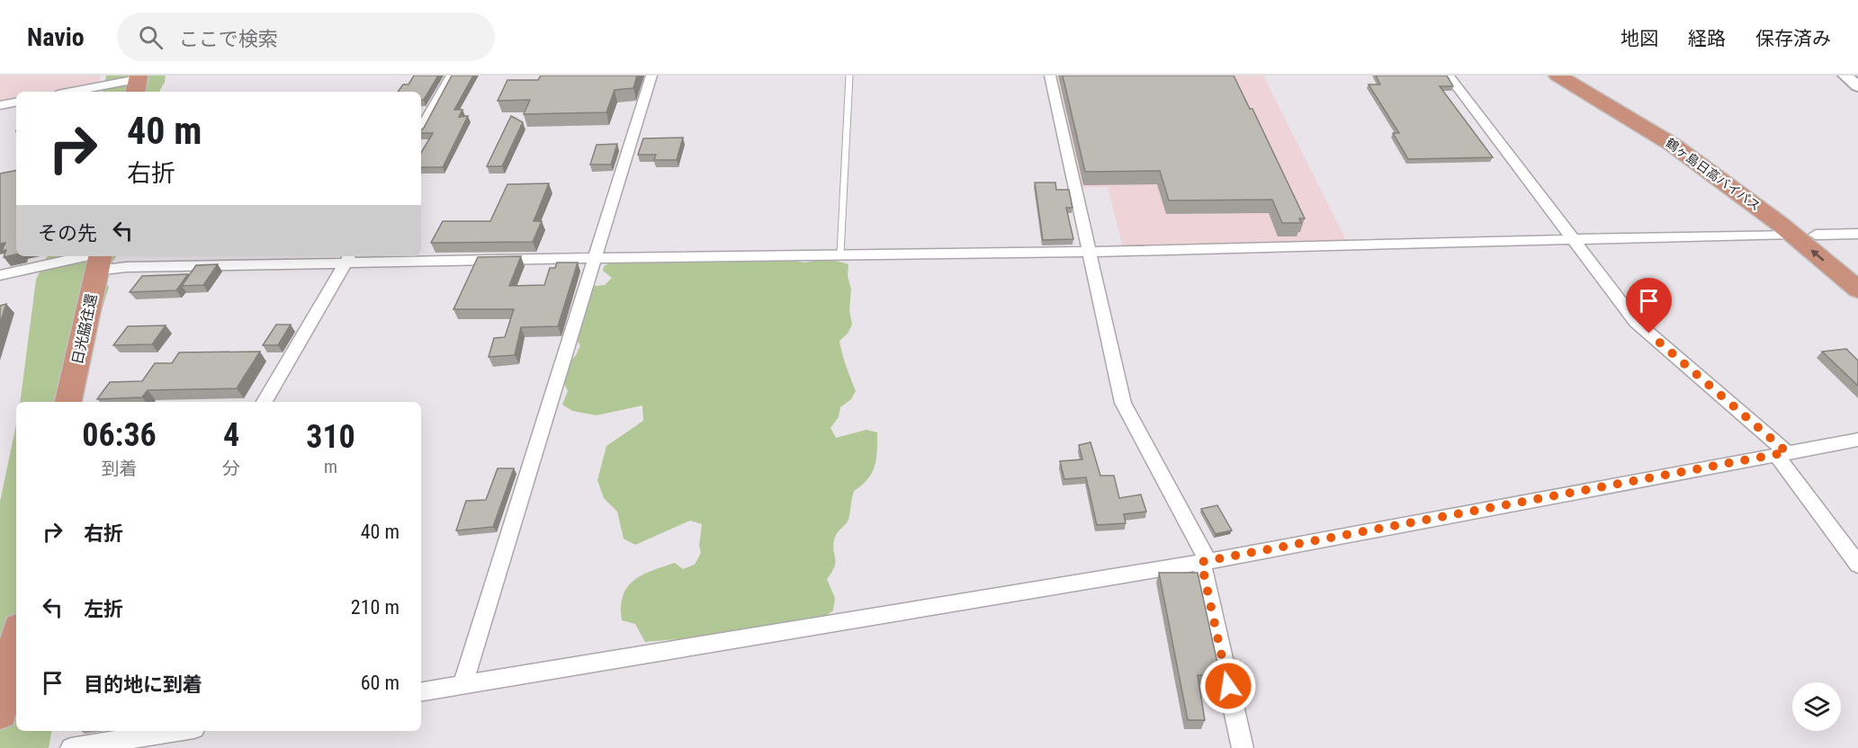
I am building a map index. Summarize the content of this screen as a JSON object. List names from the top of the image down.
{
  "streets": {
    "highway": ["鶴ヶ島日高バイパス", "日光脇往還"]
  },
  "page": {
    "header": "Navio",
    "search": "ここで検索",
    "nav": ["地図", "経路", "保存済み"],
    "turn": ["40 m", "右折"],
    "then": "その先",
    "eta": [
      "06:36",
      "到着",
      "4",
      "分",
      "310",
      "m"
    ],
    "list": [
      {
        "name": "右折",
        "value": "40 m"
      },
      {
        "name": "左折",
        "value": "210 m"
      },
      {
        "name": "目的地に到着",
        "value": "60 m"
      }
    ]
  }
}
